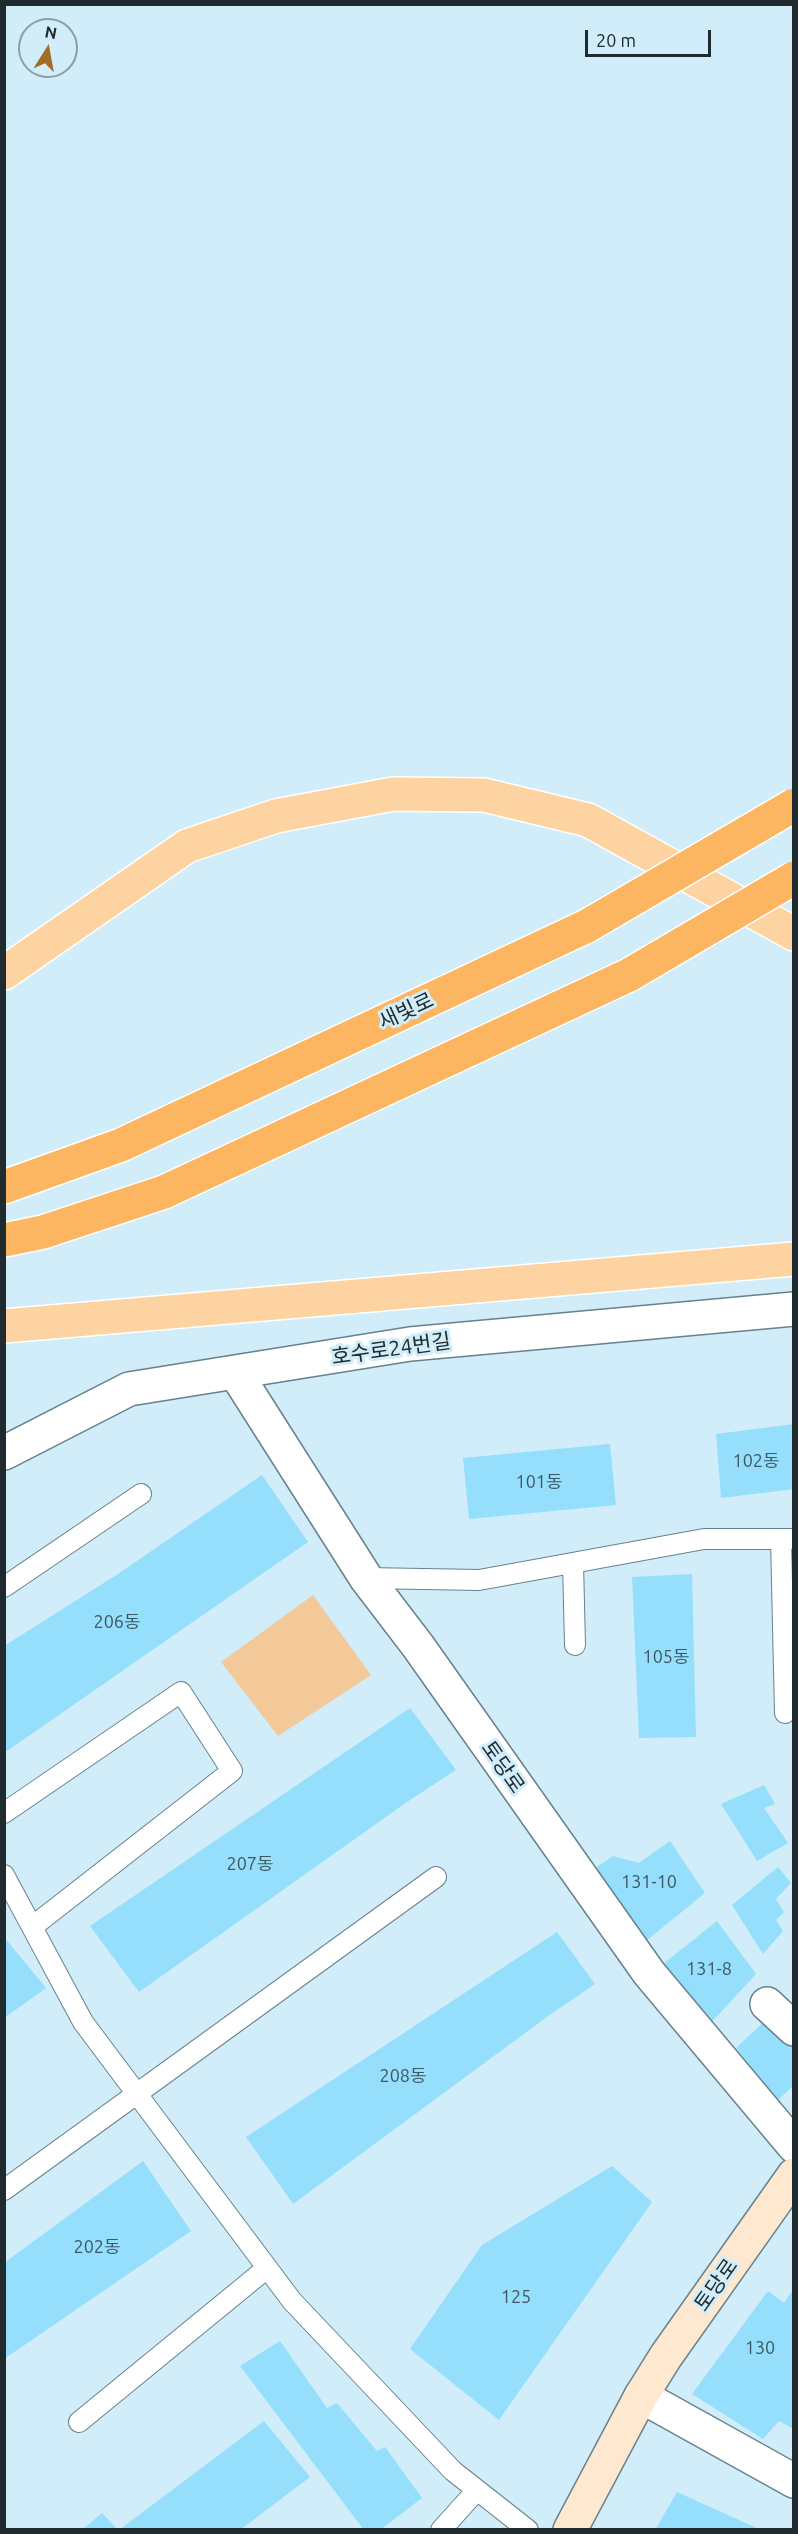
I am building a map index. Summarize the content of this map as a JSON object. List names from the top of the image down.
{
  "streets": {
    "highway": ["새빛로"],
    "main road": ["토당로"],
    "street": ["호수로24번길"]
  },
  "crossings": [
    ["호수로24번길", "토당로"]
  ],
  "house_numbers": [
    "102동",
    "101동",
    "206동",
    "105동",
    "207동",
    "131-10",
    "131-8",
    "208동",
    "202동",
    "125",
    "130"
  ],
  "scale_bar": "20 m",
  "north": "top"
}
